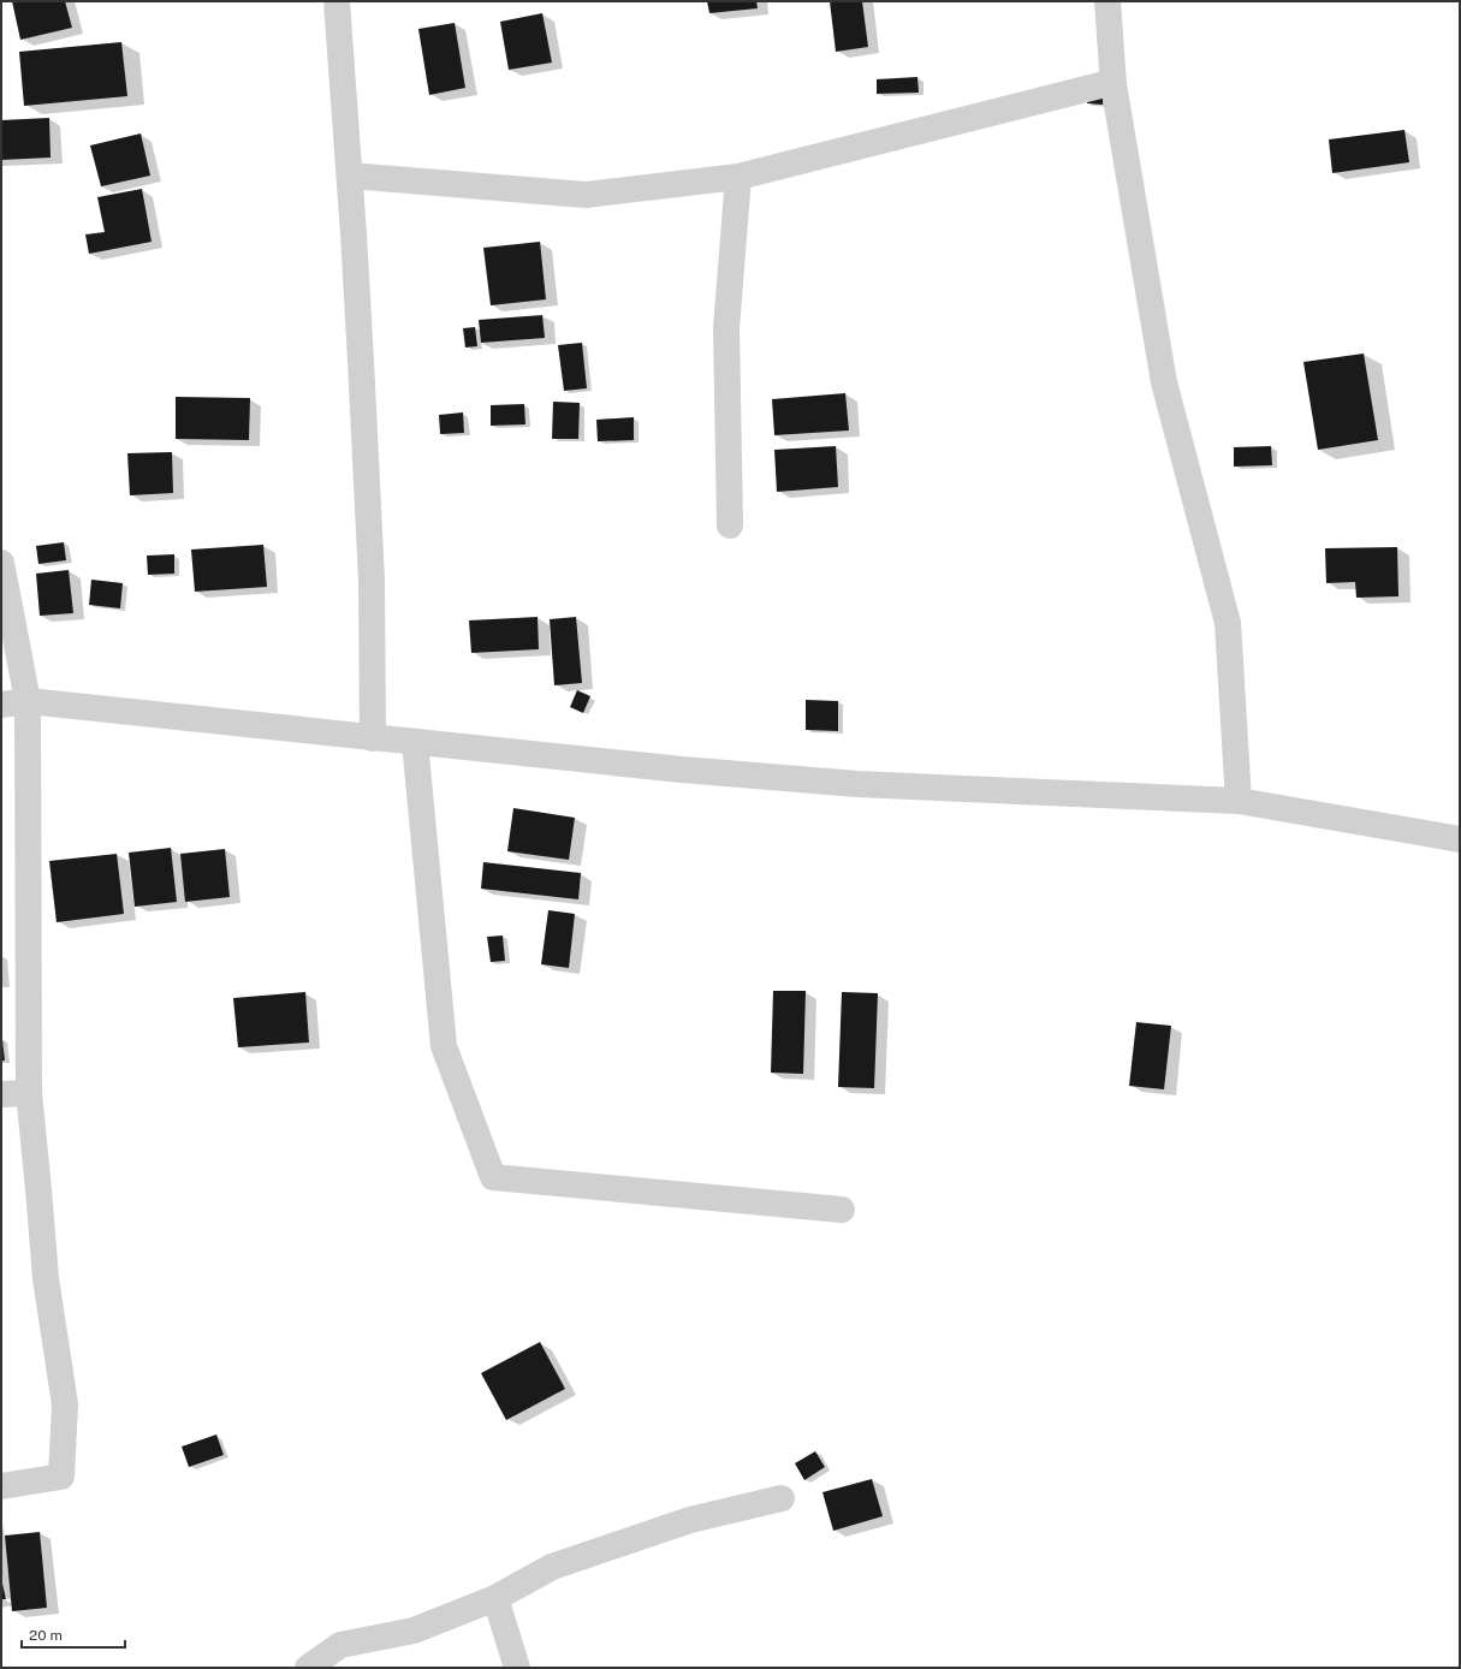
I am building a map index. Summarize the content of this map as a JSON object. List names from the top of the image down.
{
  "scale_bar": "20 m"
}
